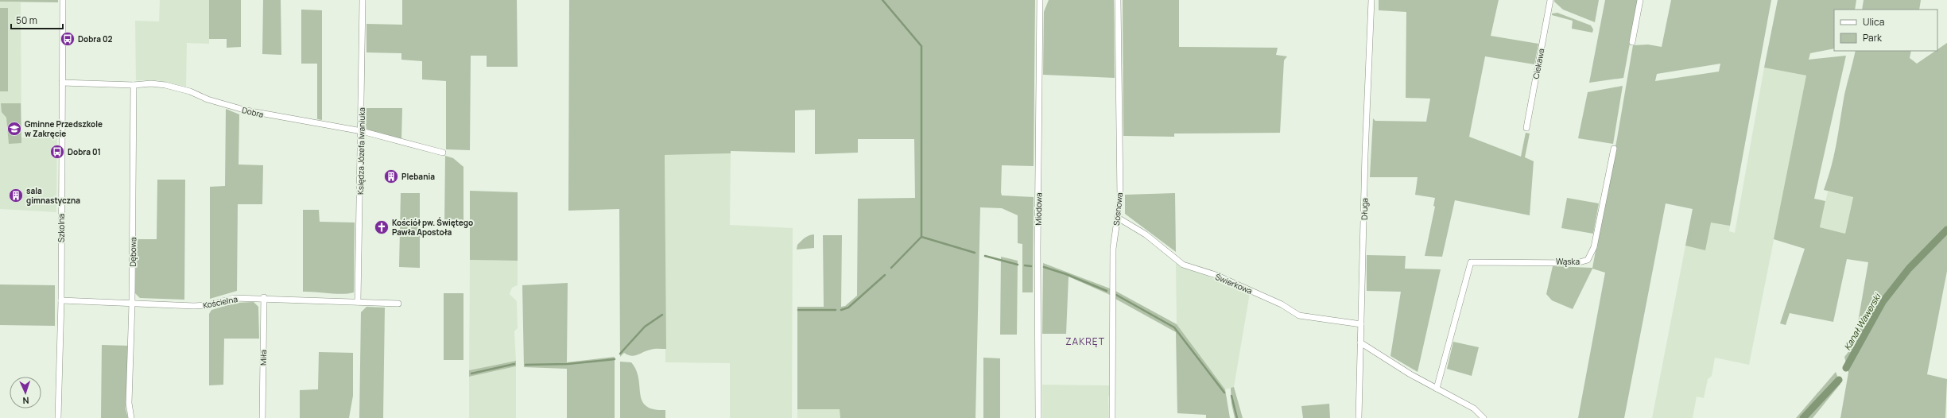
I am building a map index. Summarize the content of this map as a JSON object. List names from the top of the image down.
{
  "streets": {
    "street": [
      "Ciekawa",
      "Dobra",
      "Księdza Józefa Iwaniuka",
      "Miodowa",
      "Sosnowa",
      "Długa",
      "Szkolna",
      "Dębowa",
      "Wąska",
      "Świerkowa",
      "Kościelna",
      "Miła"
    ]
  },
  "crossings": [
    ["Dobra", "Księdza Józefa Iwaniuka"],
    ["Dobra", "Szkolna"],
    ["Dobra", "Dębowa"],
    ["Księdza Józefa Iwaniuka", "Kościelna"],
    ["Sosnowa", "Świerkowa"],
    ["Długa", "Świerkowa"],
    ["Szkolna", "Kościelna"],
    ["Dębowa", "Kościelna"],
    ["Kościelna", "Miła"]
  ],
  "districts": ["ZAKRĘT"],
  "water": ["Kanał Wawerski"],
  "places": {
    "bus stop": ["Dobra 02", "Dobra 01"],
    "school or university": ["Gminne Przedszkole w Zakręcie"],
    "building": ["Plebania", "sala gimnastyczna"],
    "church": ["Kościół pw. Świętego Pawła Apostoła"]
  },
  "legend": ["Ulica", "Park"],
  "scale_bar": "50 m",
  "north": "bottom"
}
